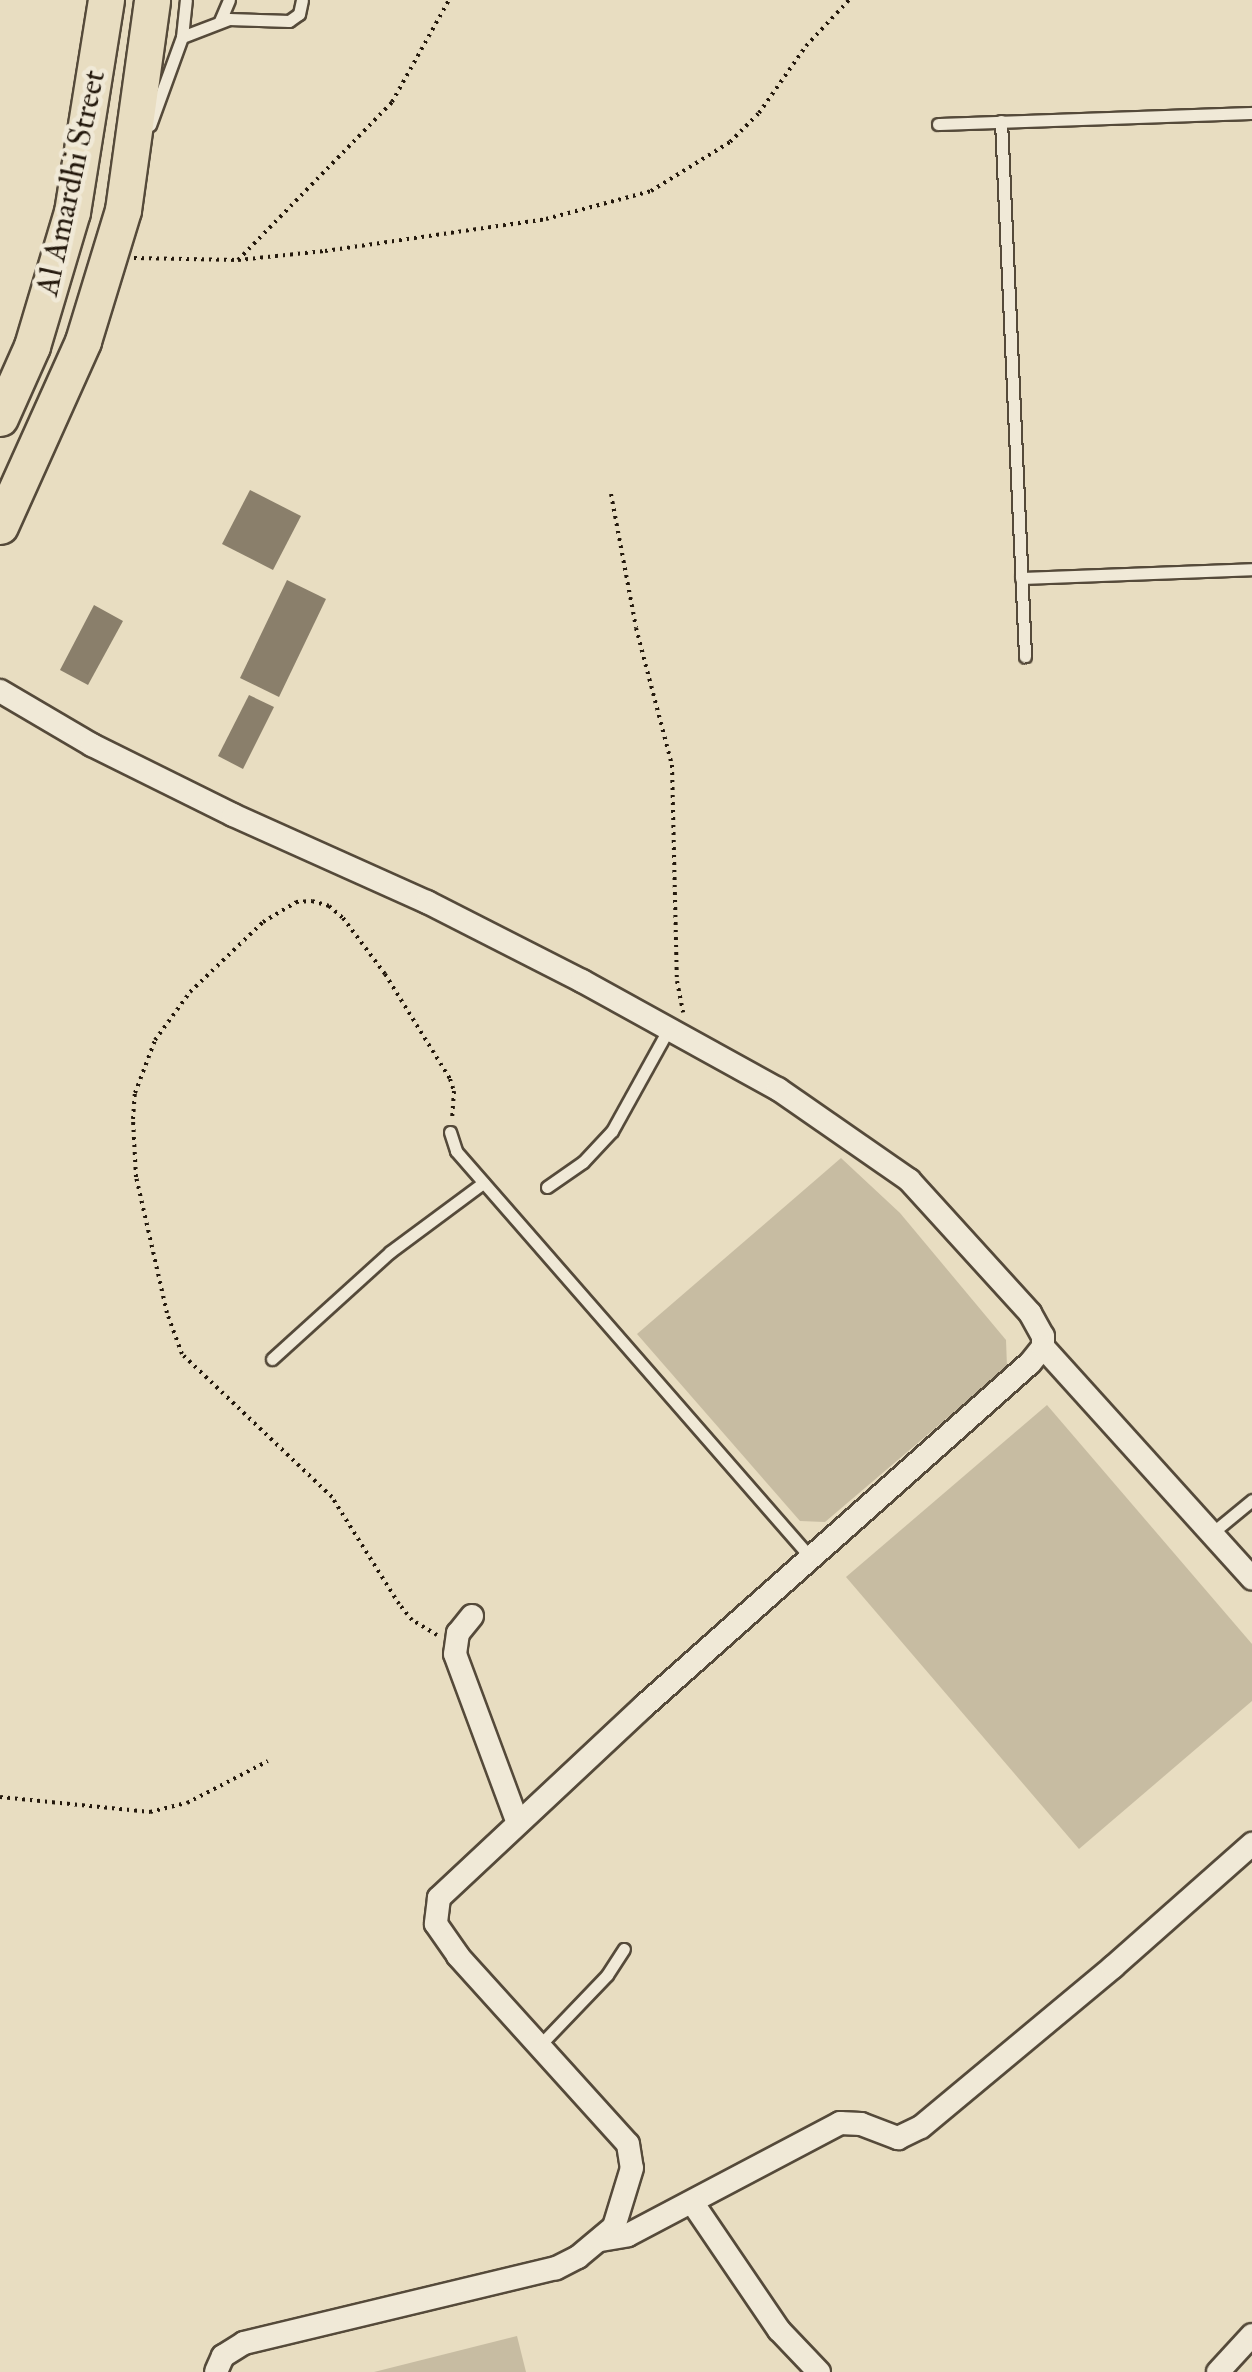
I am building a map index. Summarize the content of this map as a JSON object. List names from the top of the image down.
{
  "streets": {
    "main road": ["Al Amardhi Street"]
  }
}
